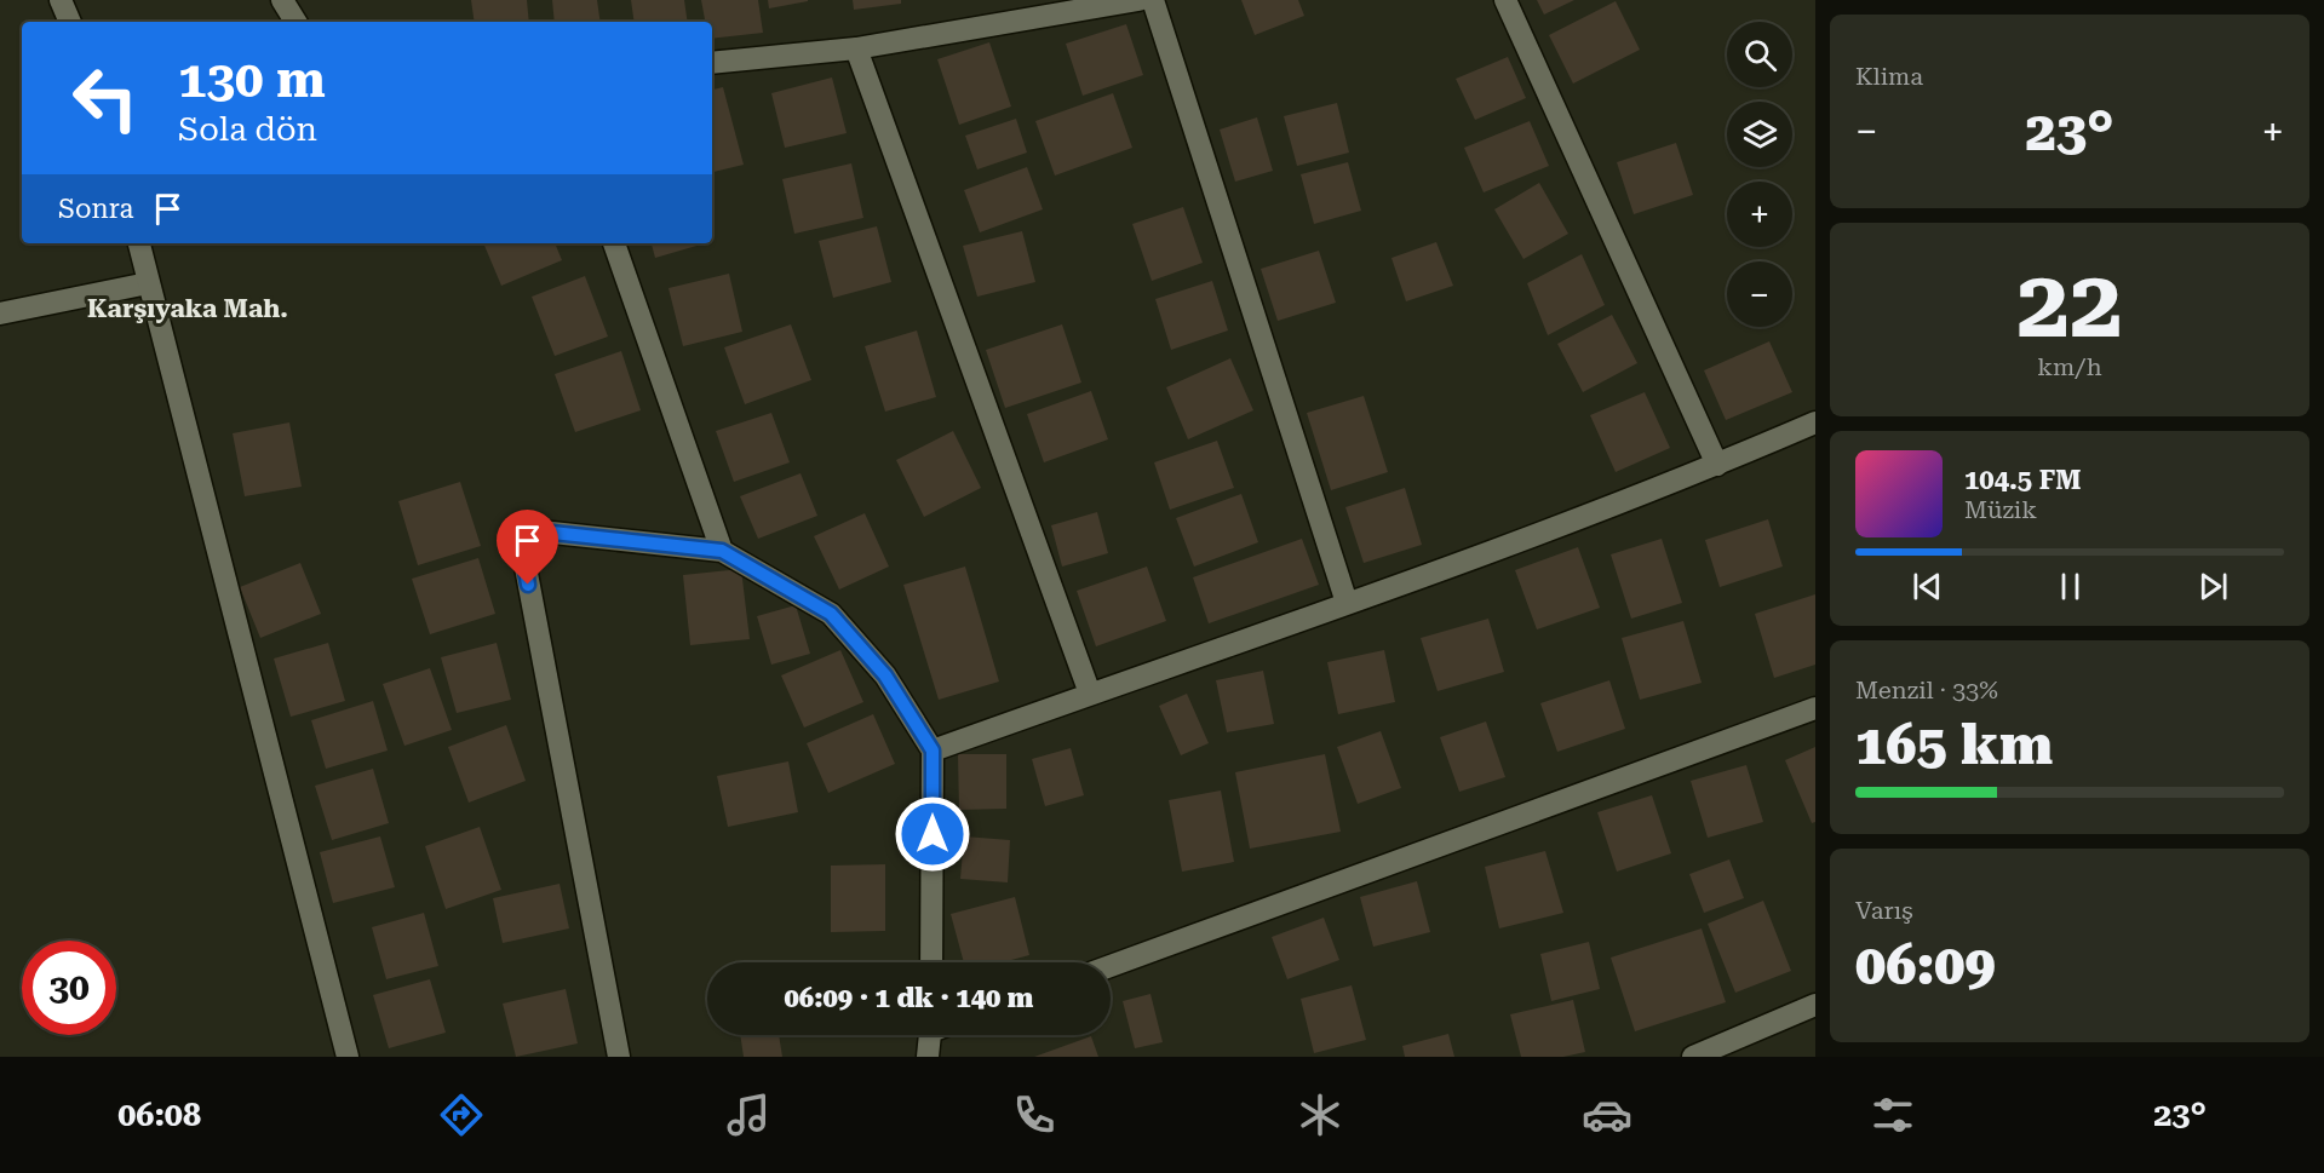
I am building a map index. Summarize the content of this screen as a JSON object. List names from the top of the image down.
{
  "districts": ["Karşıyaka Mah."],
  "page": {
    "tile": [
      "Klima",
      ["22", "km/h"],
      ["Menzil · 33%", "165 km"],
      ["Varış", "06:09"]
    ],
    "map_buttons": ["+", "−"],
    "turn": ["130 m", "Sola dön"],
    "heat": ["−", "23°", "+"],
    "then": "Sonra",
    "song": ["104.5 FM", "Müzik"],
    "limit": "30",
    "trip": "06:09 · 1 dk · 140 m",
    "tabs": ["06:08", "23°"]
  }
}
